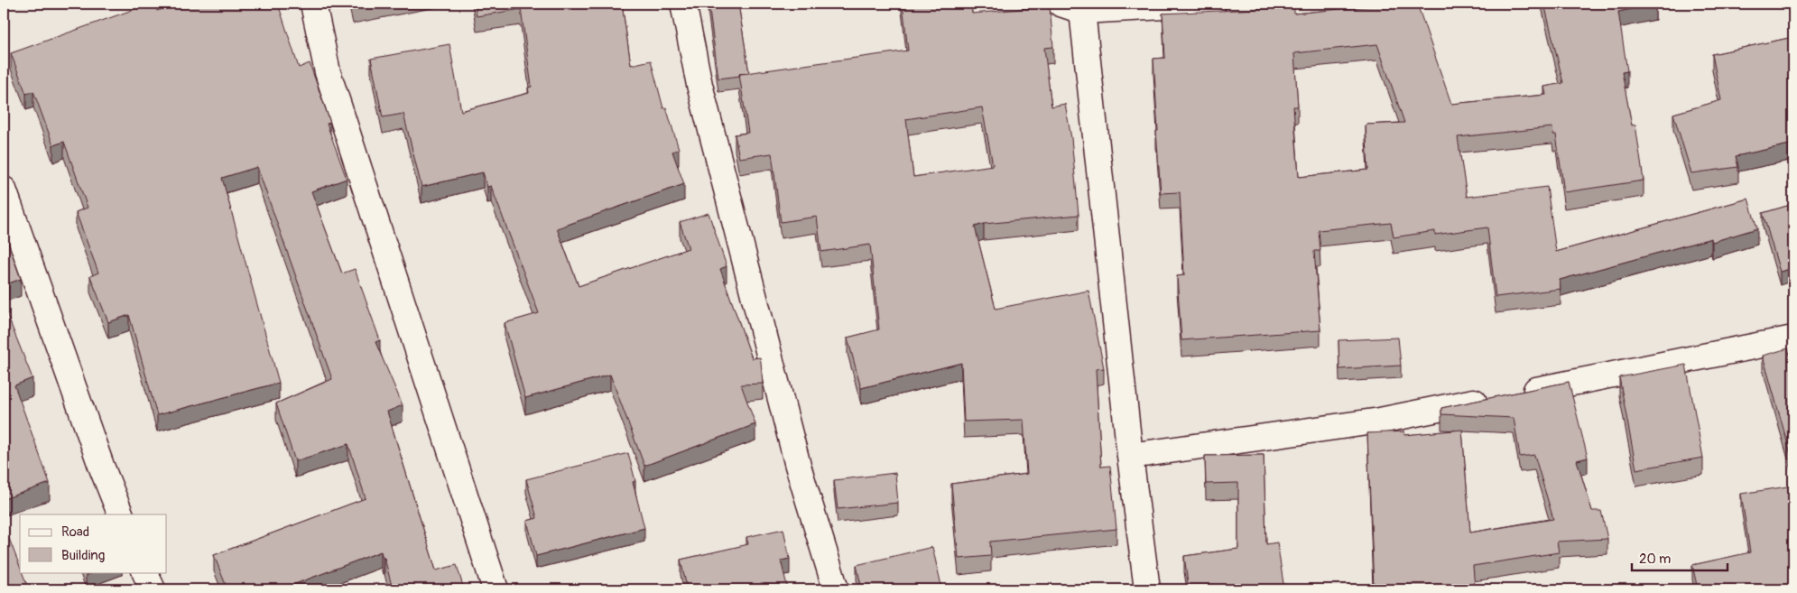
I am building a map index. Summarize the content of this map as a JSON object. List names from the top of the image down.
{
  "legend": ["Road", "Building"],
  "scale_bar": "20 m"
}
